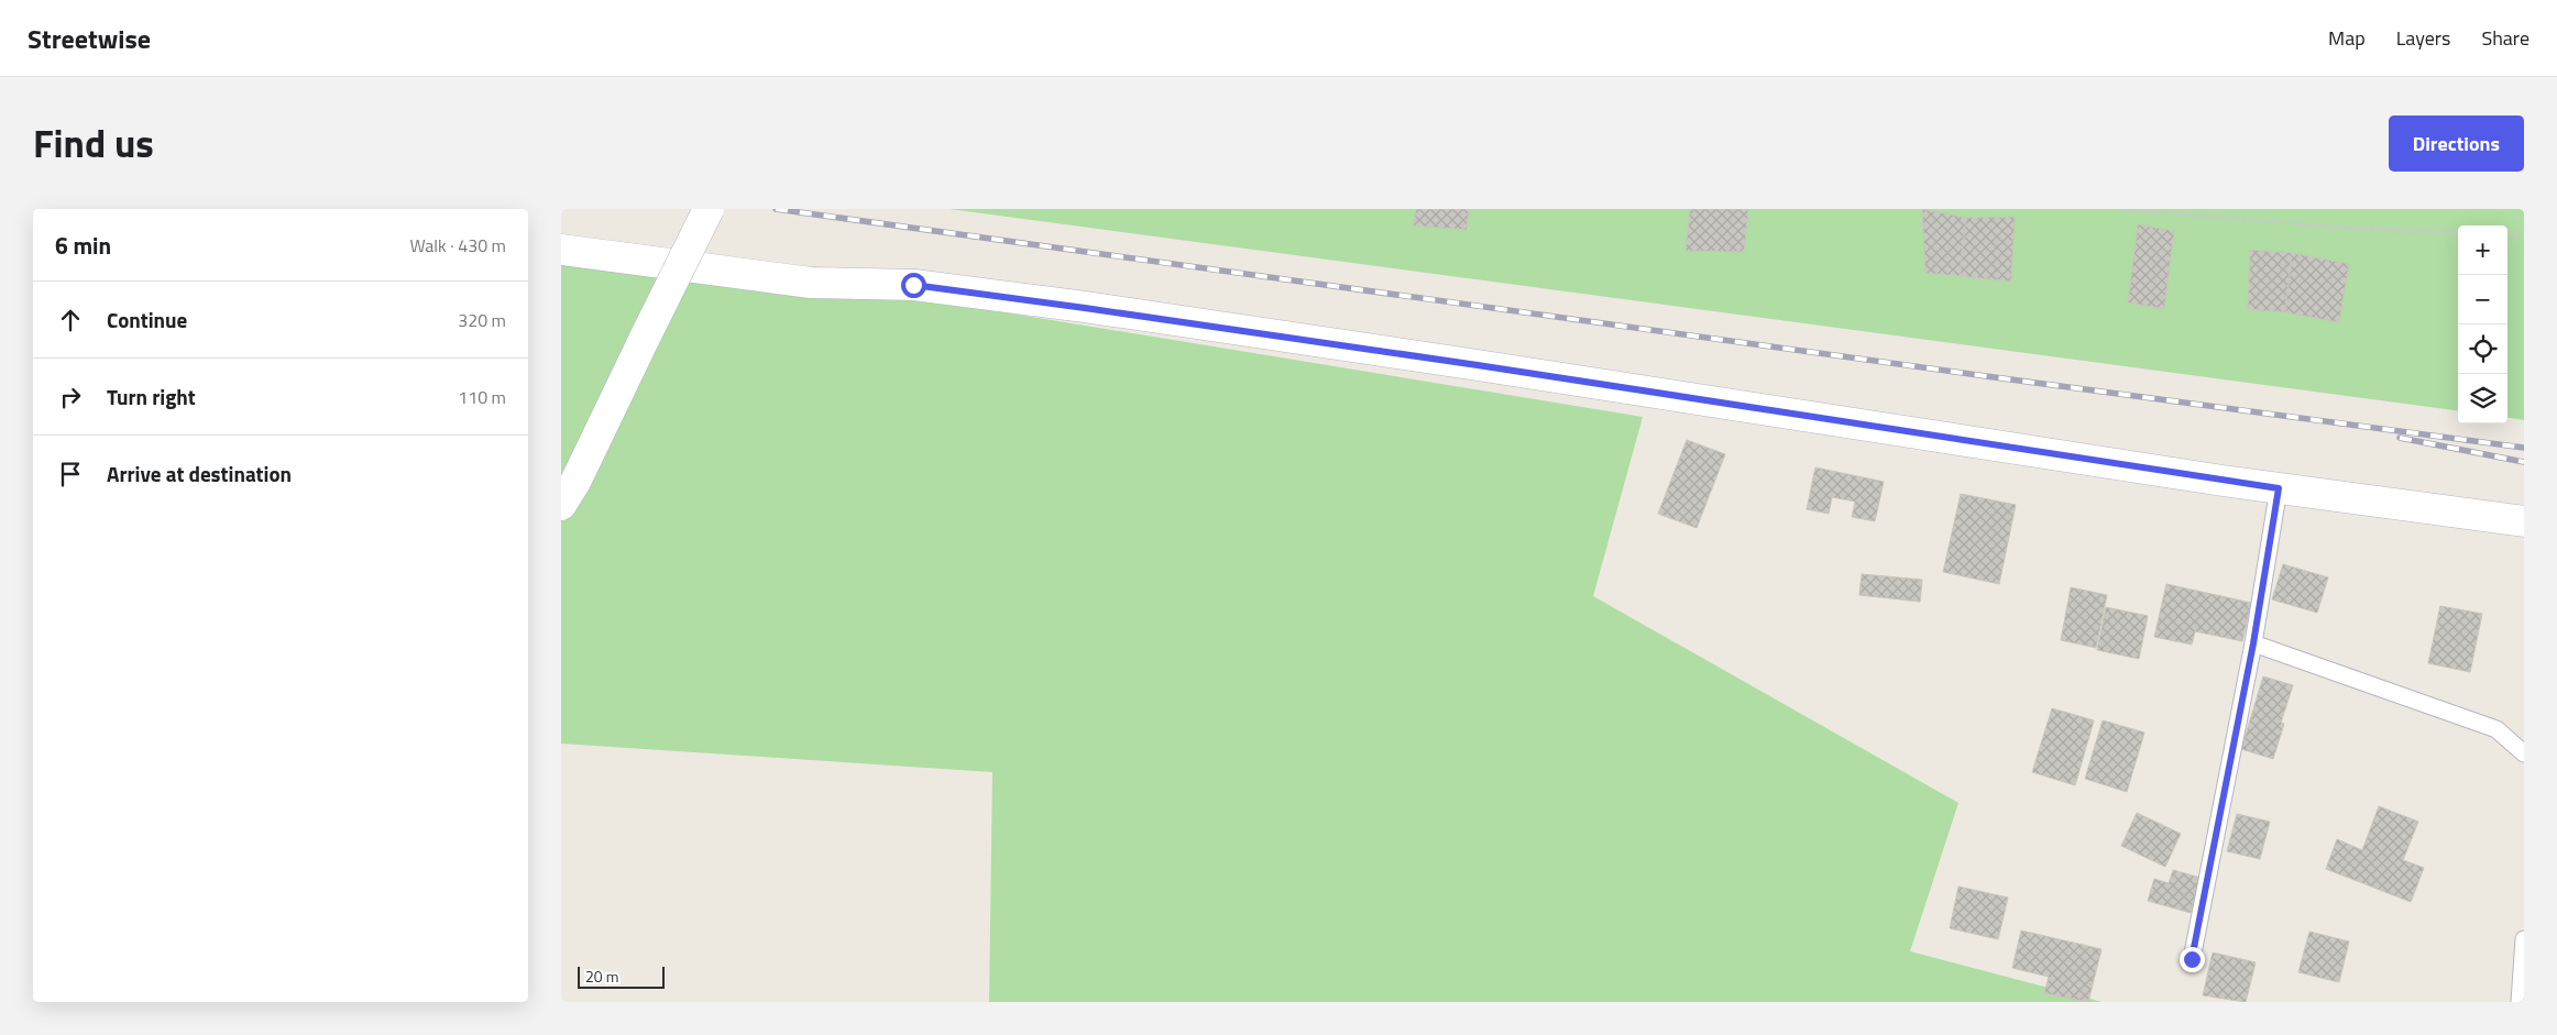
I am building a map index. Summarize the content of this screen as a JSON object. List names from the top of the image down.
{
  "scale_bar": "20 m",
  "page": {
    "header": "Streetwise",
    "nav": ["Map", "Layers", "Share"],
    "title": "Find us",
    "buttons": "Directions",
    "heading": ["6 min", "Walk · 430 m"],
    "map_buttons": ["+", "−"],
    "list": [
      ["Continue", "320 m"],
      ["Turn right", "110 m"],
      "Arrive at destination"
    ],
    "scale": "20 m"
  }
}
